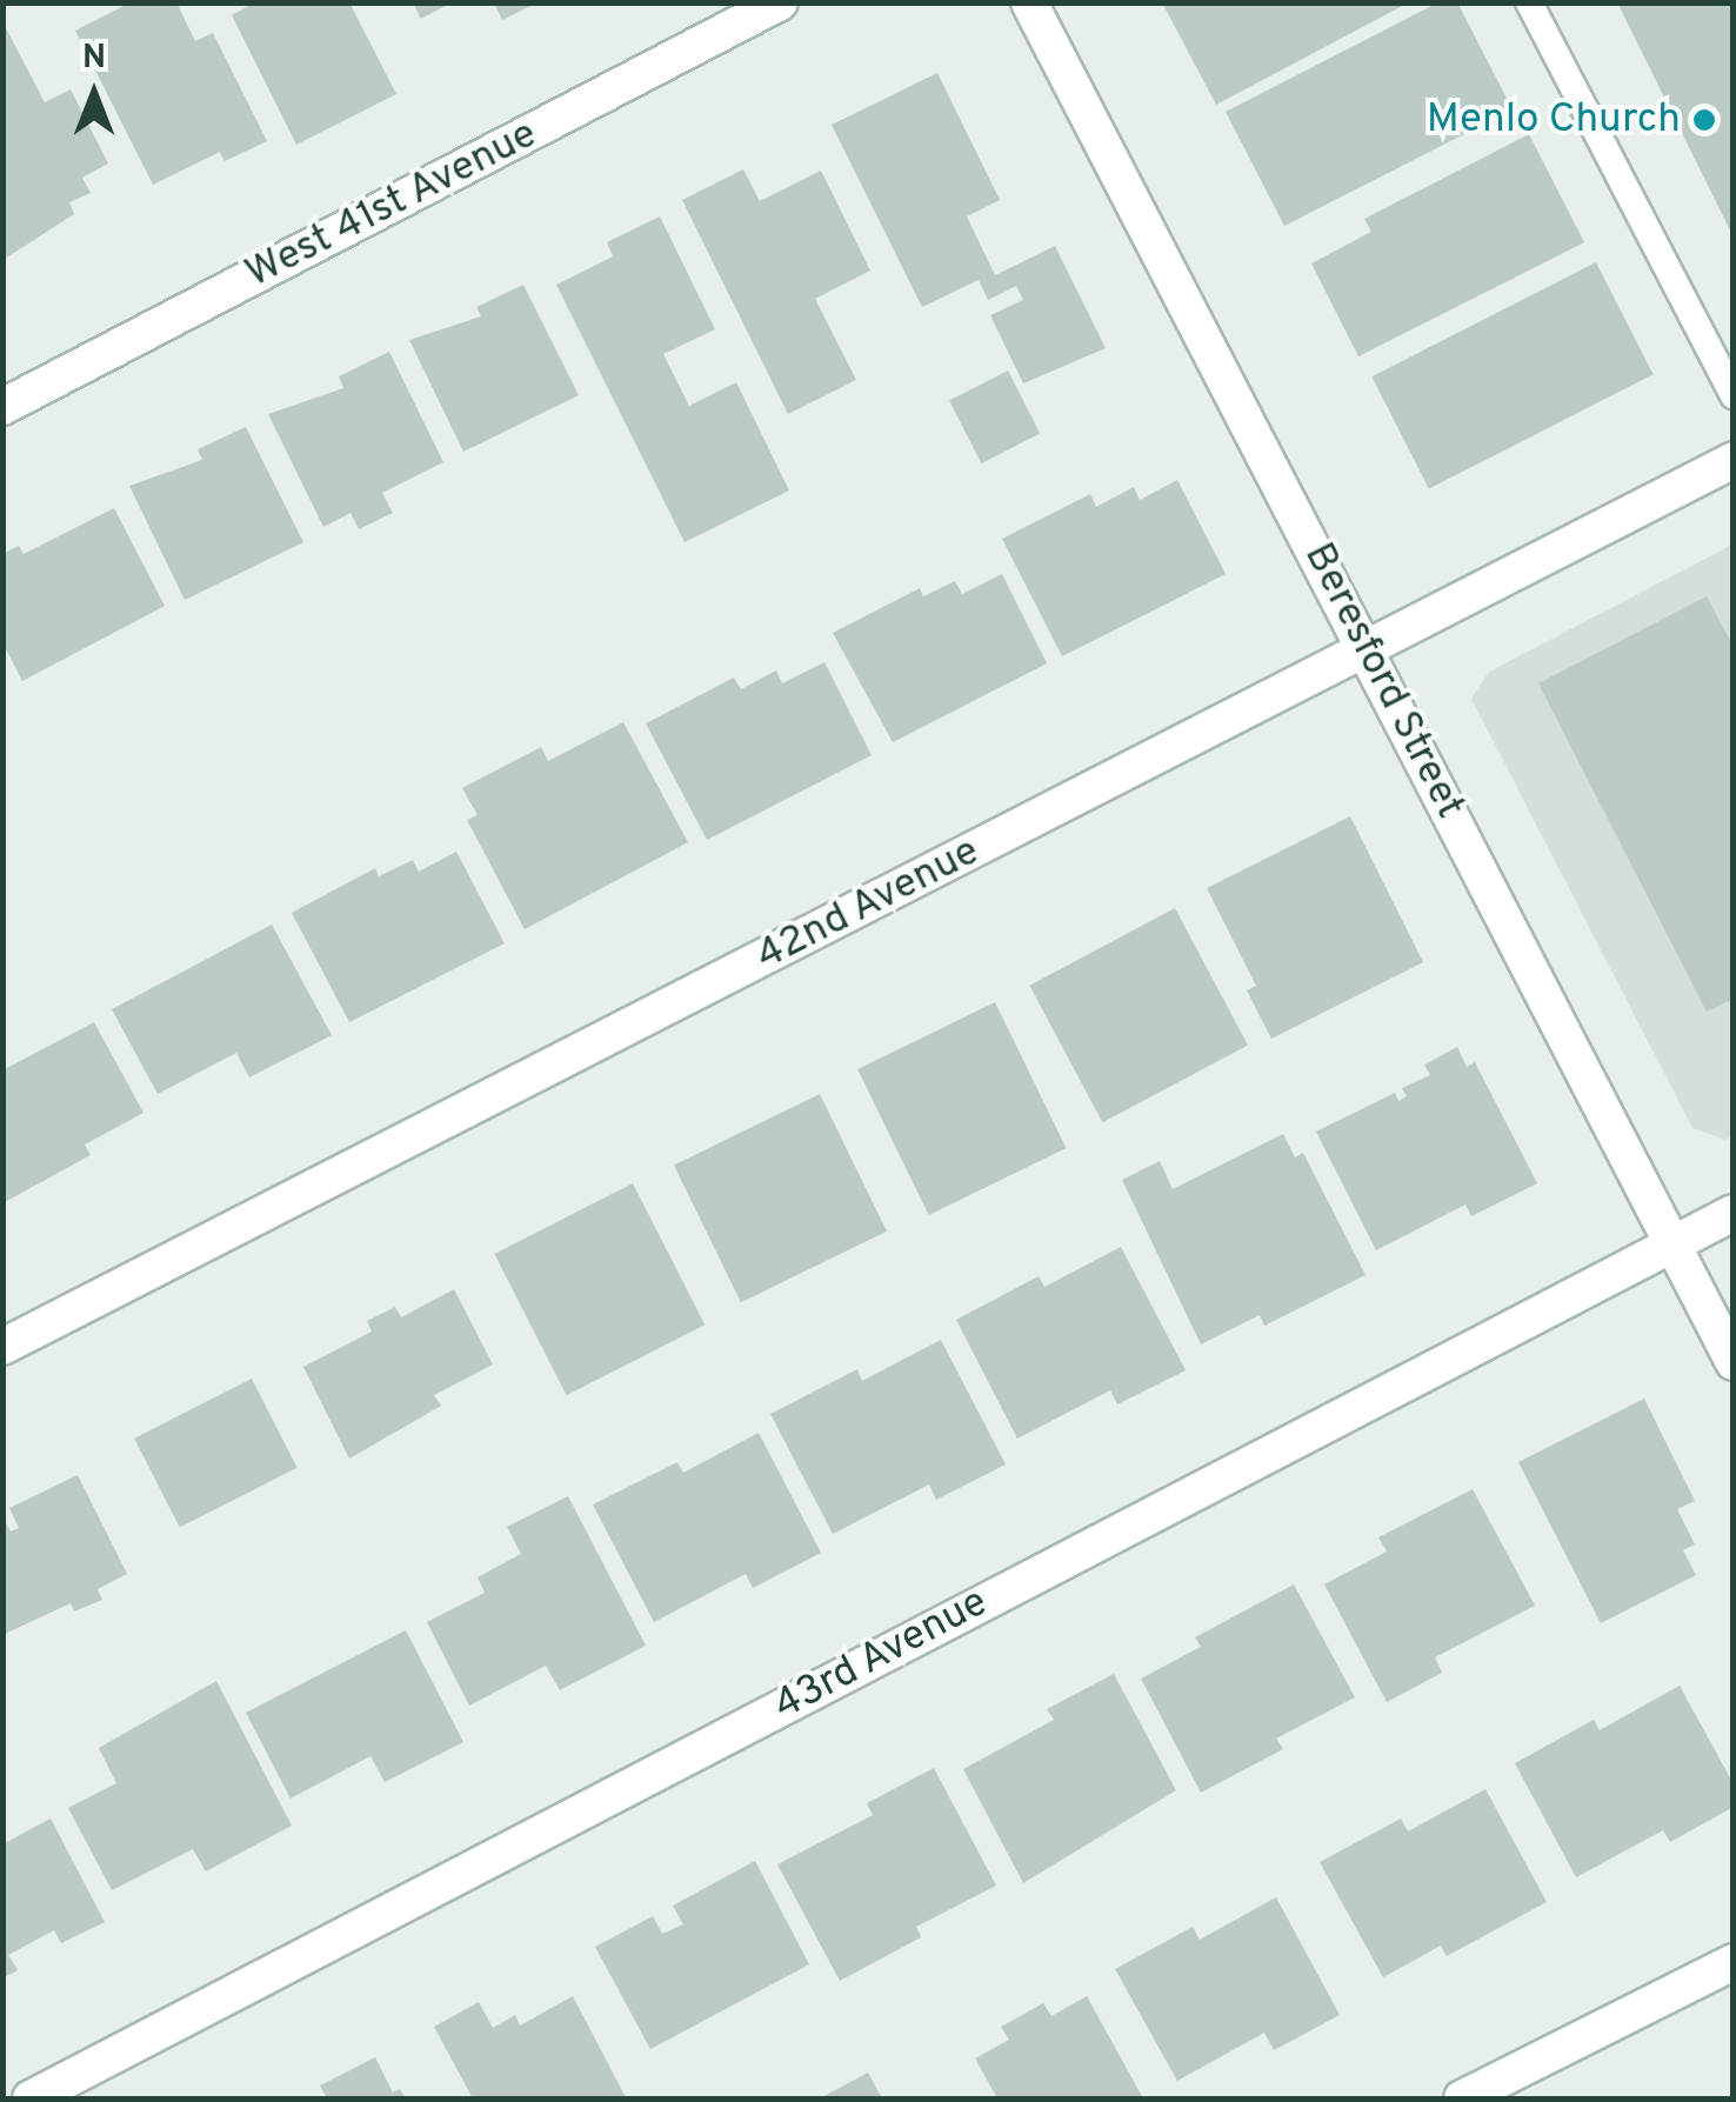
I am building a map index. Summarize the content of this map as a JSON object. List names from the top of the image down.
{
  "streets": {
    "street": [
      "West 41st Avenue",
      "Beresford Street",
      "42nd Avenue",
      "43rd Avenue"
    ]
  },
  "crossings": [
    ["Beresford Street", "42nd Avenue"],
    ["Beresford Street", "43rd Avenue"]
  ],
  "places": ["Menlo Church"],
  "north": "top"
}
